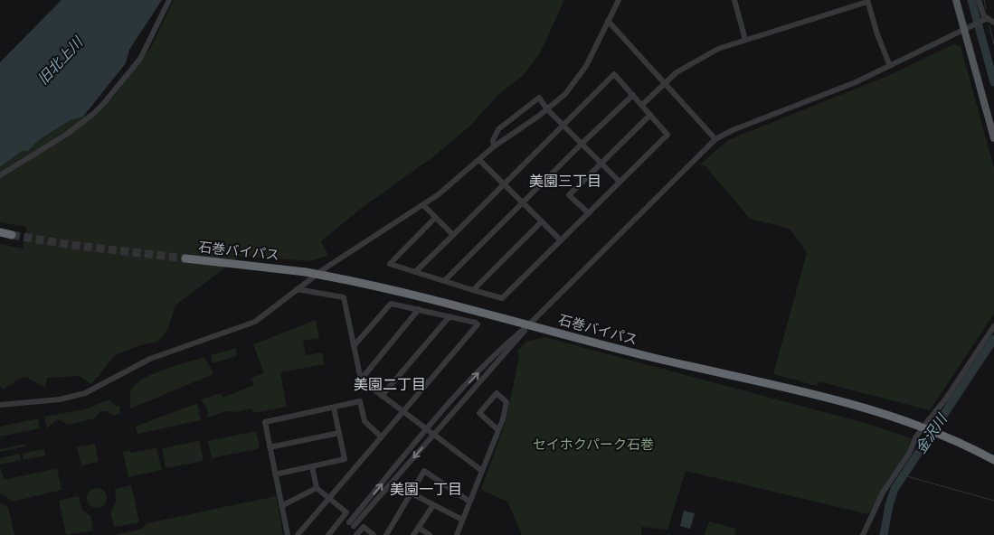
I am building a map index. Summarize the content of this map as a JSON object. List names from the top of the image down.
{
  "streets": {
    "highway": ["石巻バイパス"]
  },
  "districts": ["美園三丁目", "美園二丁目", "美園一丁目"],
  "water": ["旧北上川", "金沢川"],
  "parks": ["セイホクパーク石巻"]
}
